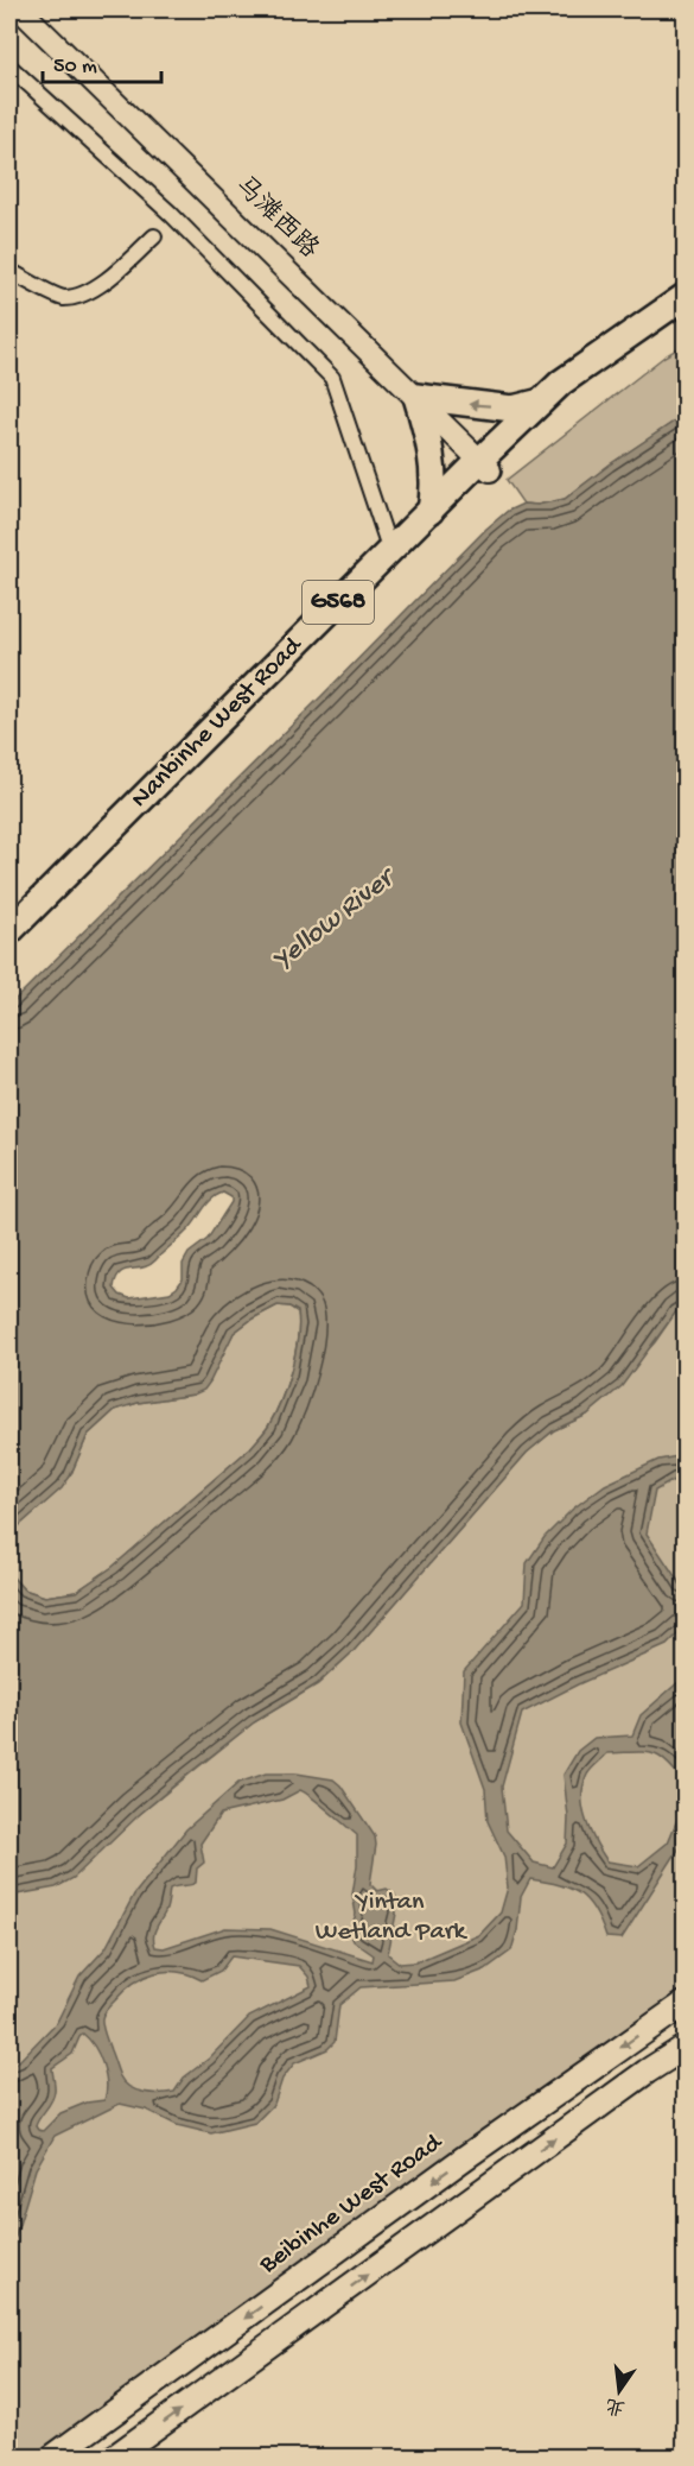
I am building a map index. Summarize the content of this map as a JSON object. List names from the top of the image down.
{
  "streets": {
    "highway": ["G568", "Nanbinhe West Road"],
    "main road": ["马滩西路", "Beibinhe West Road"]
  },
  "crossings": [
    ["马滩西路", "Nanbinhe West Road"]
  ],
  "water": ["Yellow River"],
  "parks": ["Yintan Wetland Park"],
  "scale_bar": "50 m",
  "north": "bottom"
}
